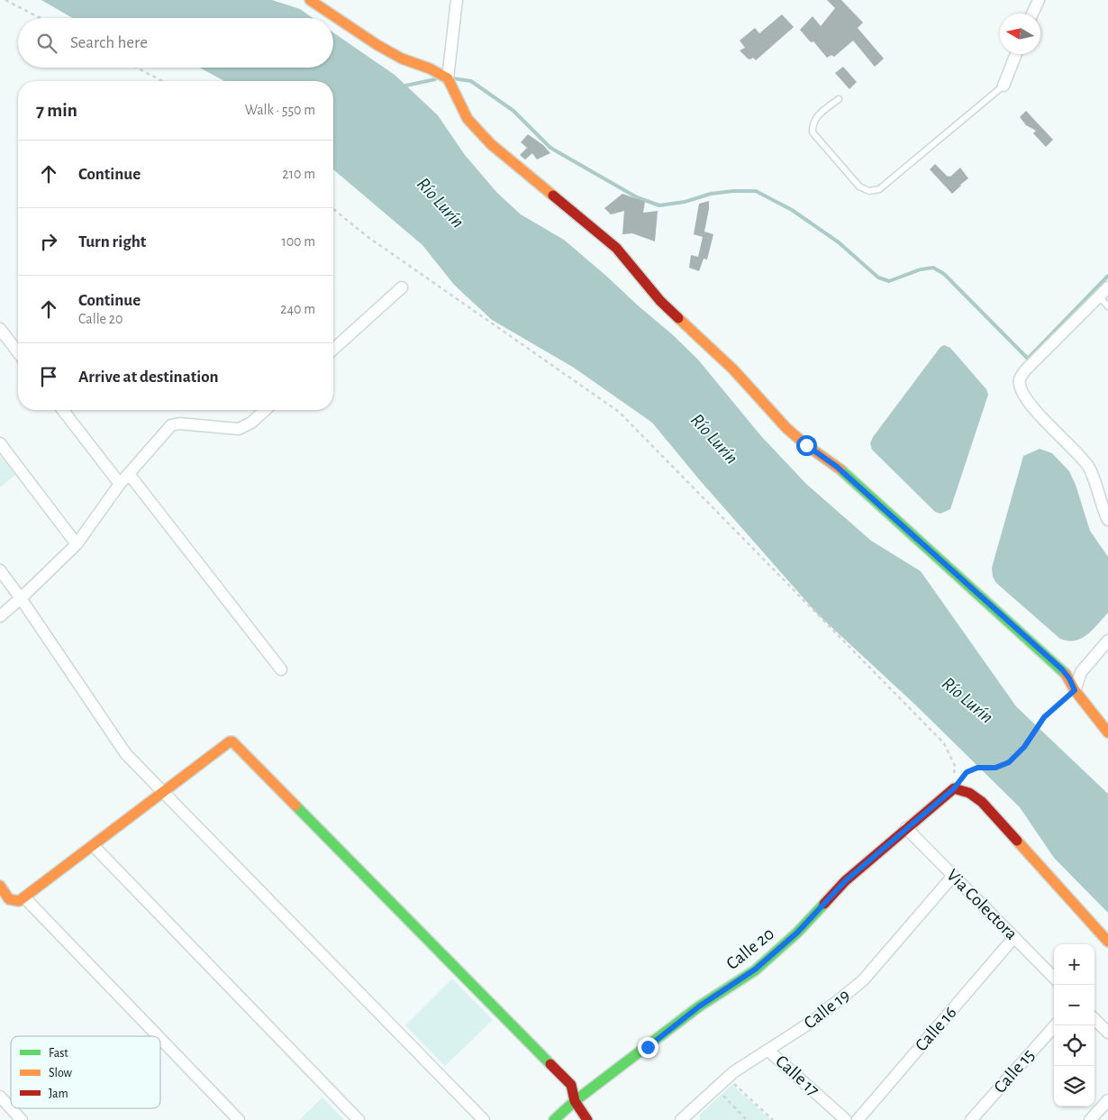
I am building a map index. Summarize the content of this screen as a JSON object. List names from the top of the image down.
{
  "streets": {
    "street": [
      "Via Colectora",
      "Calle 20",
      "Calle 19",
      "Calle 16",
      "Calle 15",
      "Calle 17"
    ]
  },
  "crossings": [
    ["Via Colectora", "Calle 20"],
    ["Via Colectora", "Calle 19"],
    ["Via Colectora", "Calle 16"],
    ["Calle 19", "Calle 17"]
  ],
  "water": ["Río Lurín"],
  "legend": ["Fast", "Slow", "Jam"],
  "north": "left",
  "page": {
    "search": "Search here",
    "heading": ["7 min", "Walk · 550 m"],
    "list": [
      ["Continue", "210 m"],
      ["Turn right", "100 m"],
      ["Continue", "Calle 20", "240 m"],
      "Arrive at destination"
    ],
    "map_buttons": ["+", "−"]
  }
}
